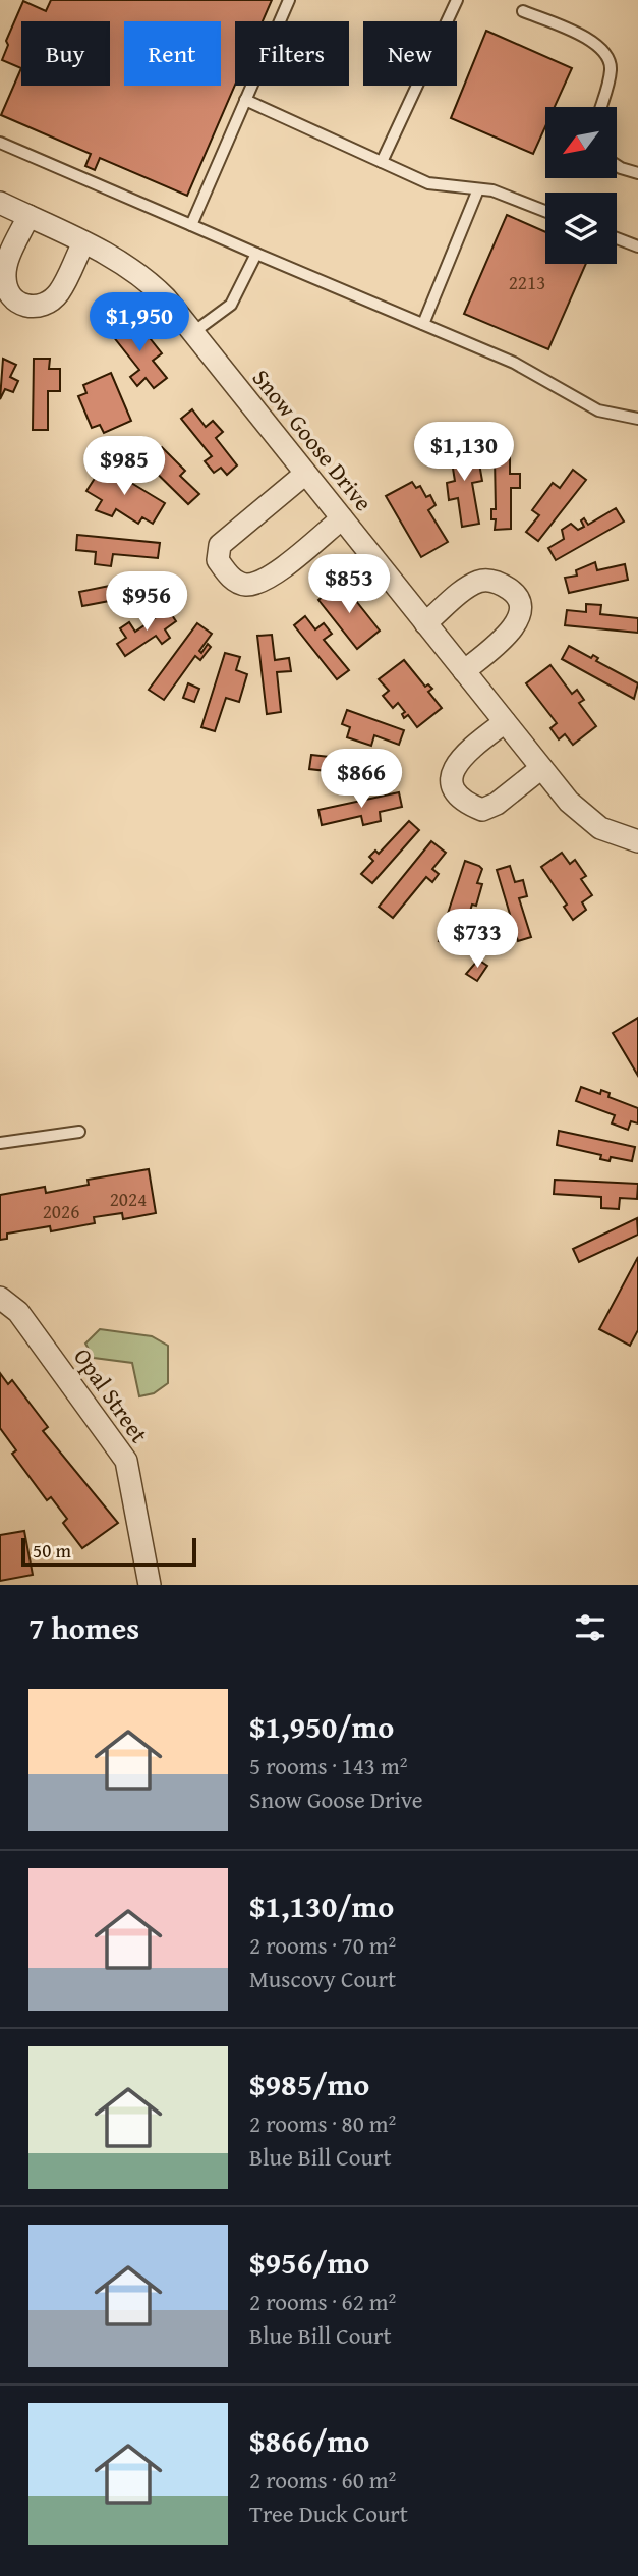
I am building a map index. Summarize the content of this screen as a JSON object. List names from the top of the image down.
{
  "streets": {
    "street": ["Snow Goose Drive", "Opal Street"]
  },
  "house_numbers": ["2213", "2024", "2026"],
  "scale_bar": "50 m",
  "north": "bottom left",
  "page": {
    "chip": [
      "Buy",
      "Rent",
      "Filters",
      "New"
    ],
    "price": [
      "$1,950",
      "$1,130",
      "$985",
      "$853",
      "$956",
      "$866",
      "$733"
    ],
    "scale": "50 m",
    "heading": "7 homes",
    "list": [
      {
        "name": "$1,950/mo",
        "note": "5 rooms · 143 m² · Snow Goose Drive"
      },
      {
        "name": "$1,130/mo",
        "note": "2 rooms · 70 m² · Muscovy Court"
      },
      {
        "name": "$985/mo",
        "note": "2 rooms · 80 m² · Blue Bill Court"
      },
      {
        "name": "$956/mo",
        "note": "2 rooms · 62 m² · Blue Bill Court"
      },
      {
        "name": "$866/mo",
        "note": "2 rooms · 60 m² · Tree Duck Court"
      }
    ]
  }
}
